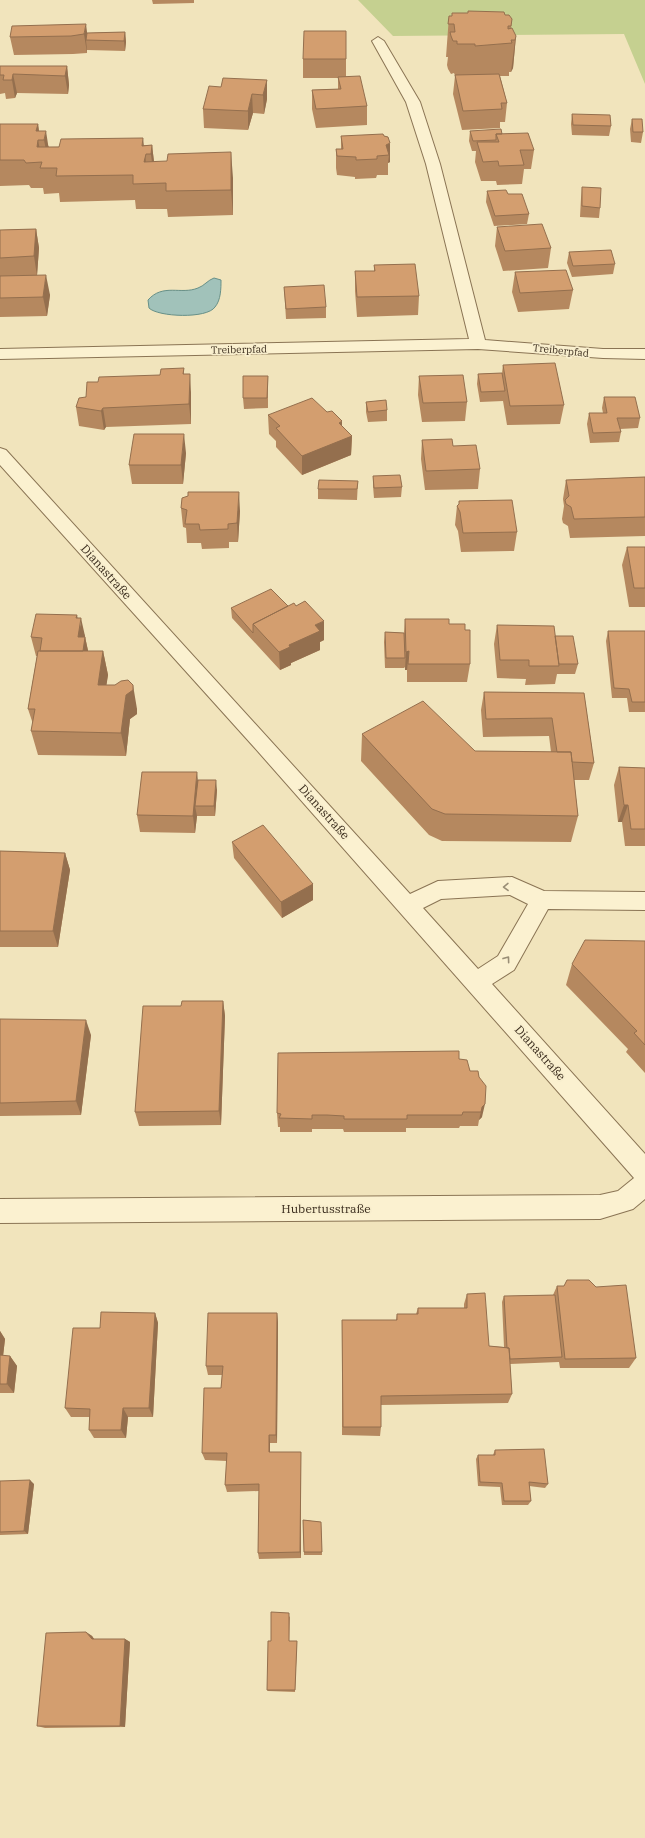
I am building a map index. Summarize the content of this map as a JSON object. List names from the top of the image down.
{
  "streets": {
    "street": ["Treiberpfad", "Dianastraße", "Hubertusstraße"]
  }
}
